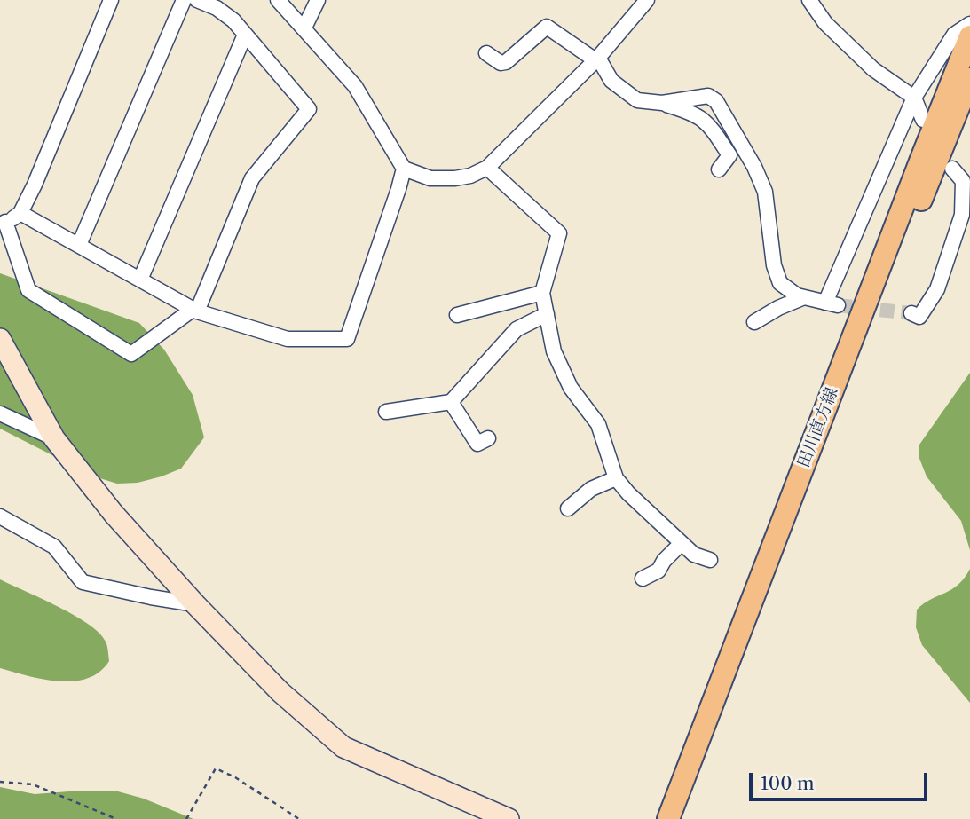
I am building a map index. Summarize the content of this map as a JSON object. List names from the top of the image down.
{
  "streets": {
    "main road": ["田川直方線"]
  },
  "scale_bar": "100 m"
}
